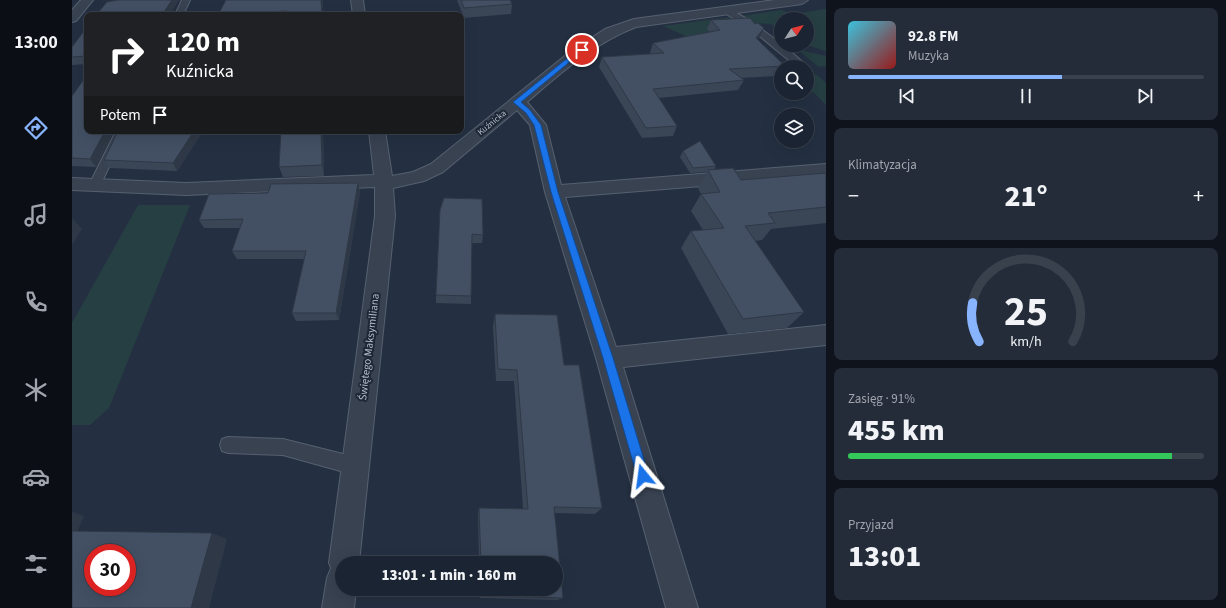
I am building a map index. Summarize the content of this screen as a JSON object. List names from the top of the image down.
{
  "streets": {
    "street": ["Kuźnicka", "Świętego Maksymiliana"]
  },
  "crossings": [
    ["Kuźnicka", "Świętego Maksymiliana"]
  ],
  "north": "top right",
  "page": {
    "tabs": "13:00",
    "turn": ["120 m", "Kuźnicka"],
    "song": ["92.8 FM", "Muzyka"],
    "then": "Potem",
    "tile": [
      "Klimatyzacja",
      ["Zasięg · 91%", "455 km"],
      ["Przyjazd", "13:01"]
    ],
    "heat": ["−", "21°", "+"],
    "limit": "30",
    "trip": "13:01 · 1 min · 160 m",
    "gauge": ["25", "km/h"]
  }
}
